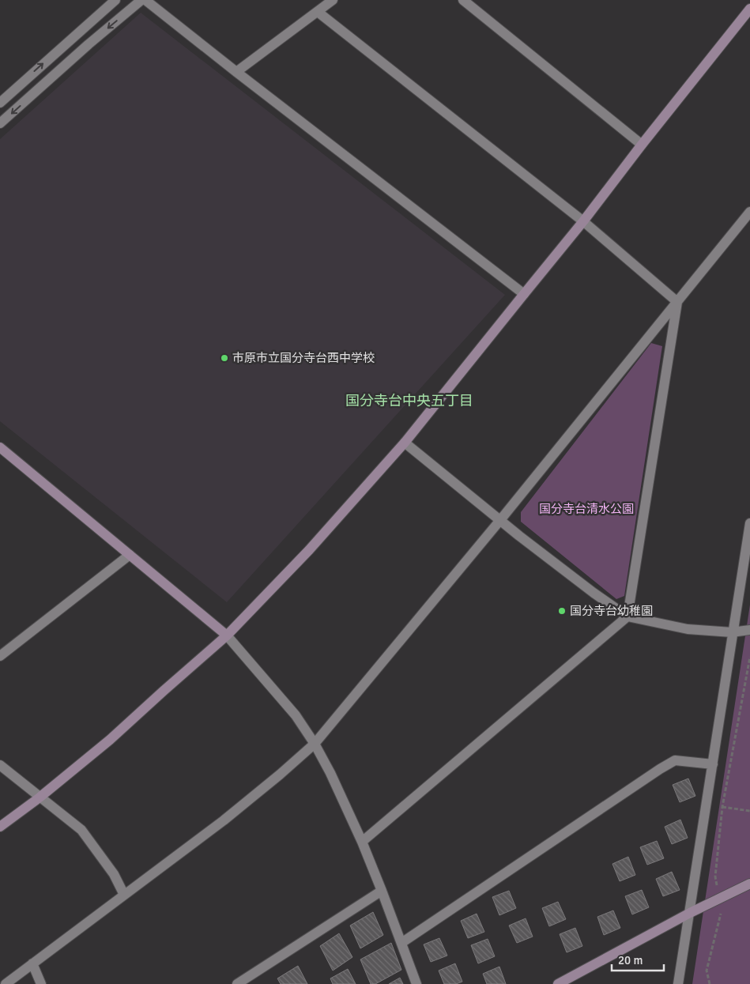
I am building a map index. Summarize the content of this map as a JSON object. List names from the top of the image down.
{
  "districts": ["国分寺台中央五丁目"],
  "parks": ["国分寺台清水公園"],
  "places": ["市原市立国分寺台西中学校", "国分寺台幼稚園"],
  "scale_bar": "20 m"
}
